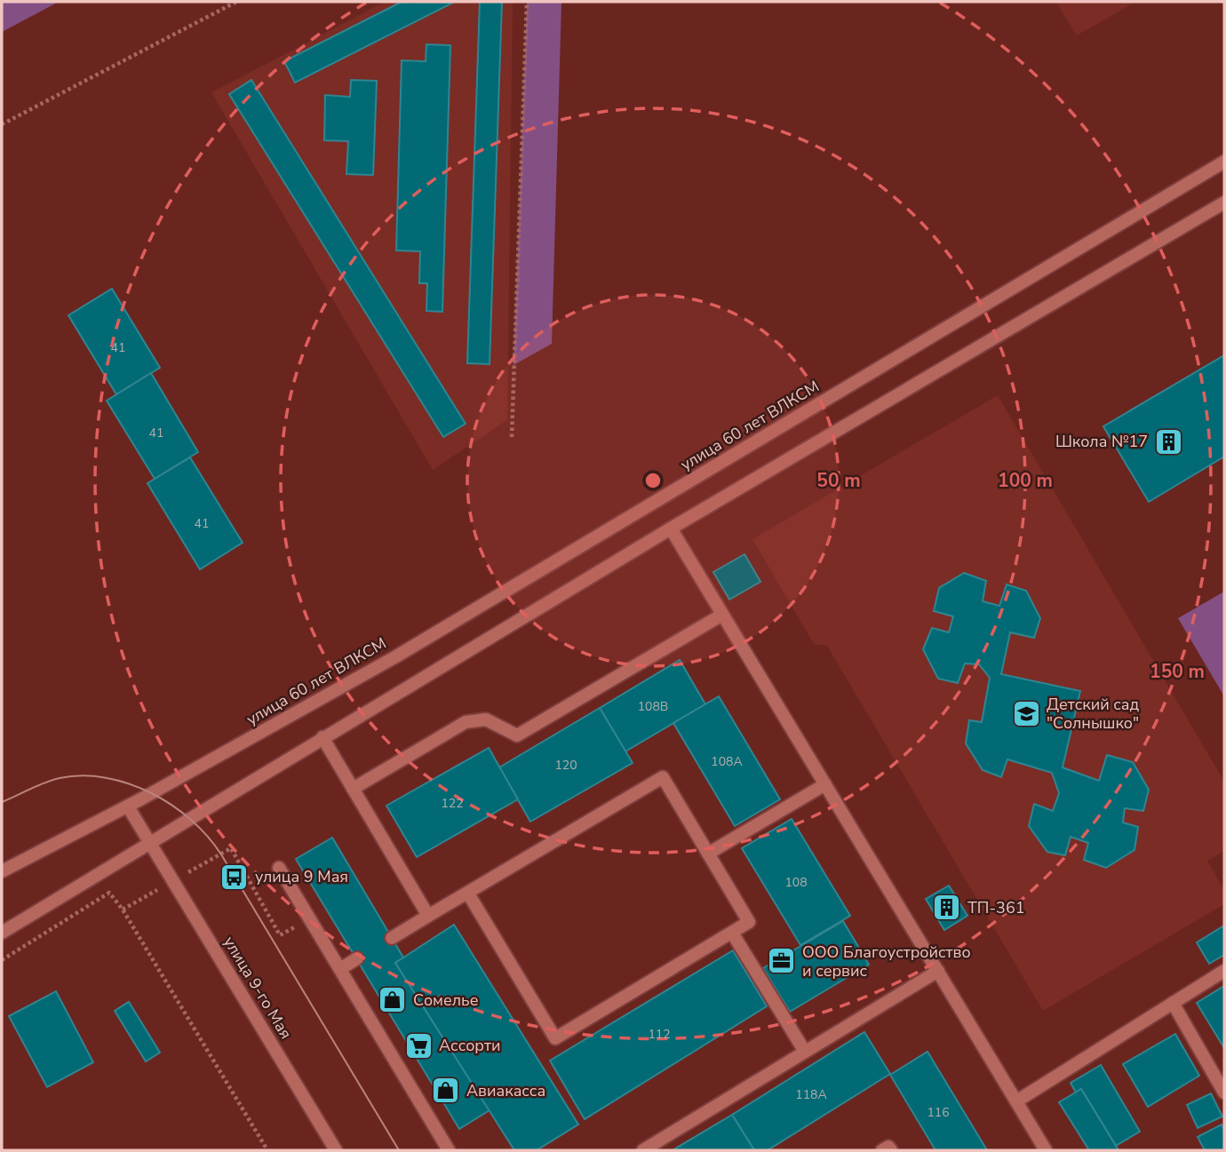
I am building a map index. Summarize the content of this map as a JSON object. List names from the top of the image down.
{
  "streets": {
    "street": ["улица 60 лет ВЛКСМ", "улица 9-го Мая"]
  },
  "places": {
    "building": ["Школа №17", "ТП-361"],
    "school or university": ["Детский сад \"Солнышко\""],
    "bus stop": ["улица 9 Мая"],
    "office": ["ООО Благоустройство и сервис"],
    "shop": ["Сомелье", "Авиакасса"],
    "supermarket": ["Ассорти"]
  },
  "house_numbers": [
    "41",
    "41",
    "41",
    "108В",
    "108А",
    "120",
    "122",
    "108",
    "112",
    "118А",
    "116"
  ],
  "rings": ["50 m", "100 m", "150 m"]
}
